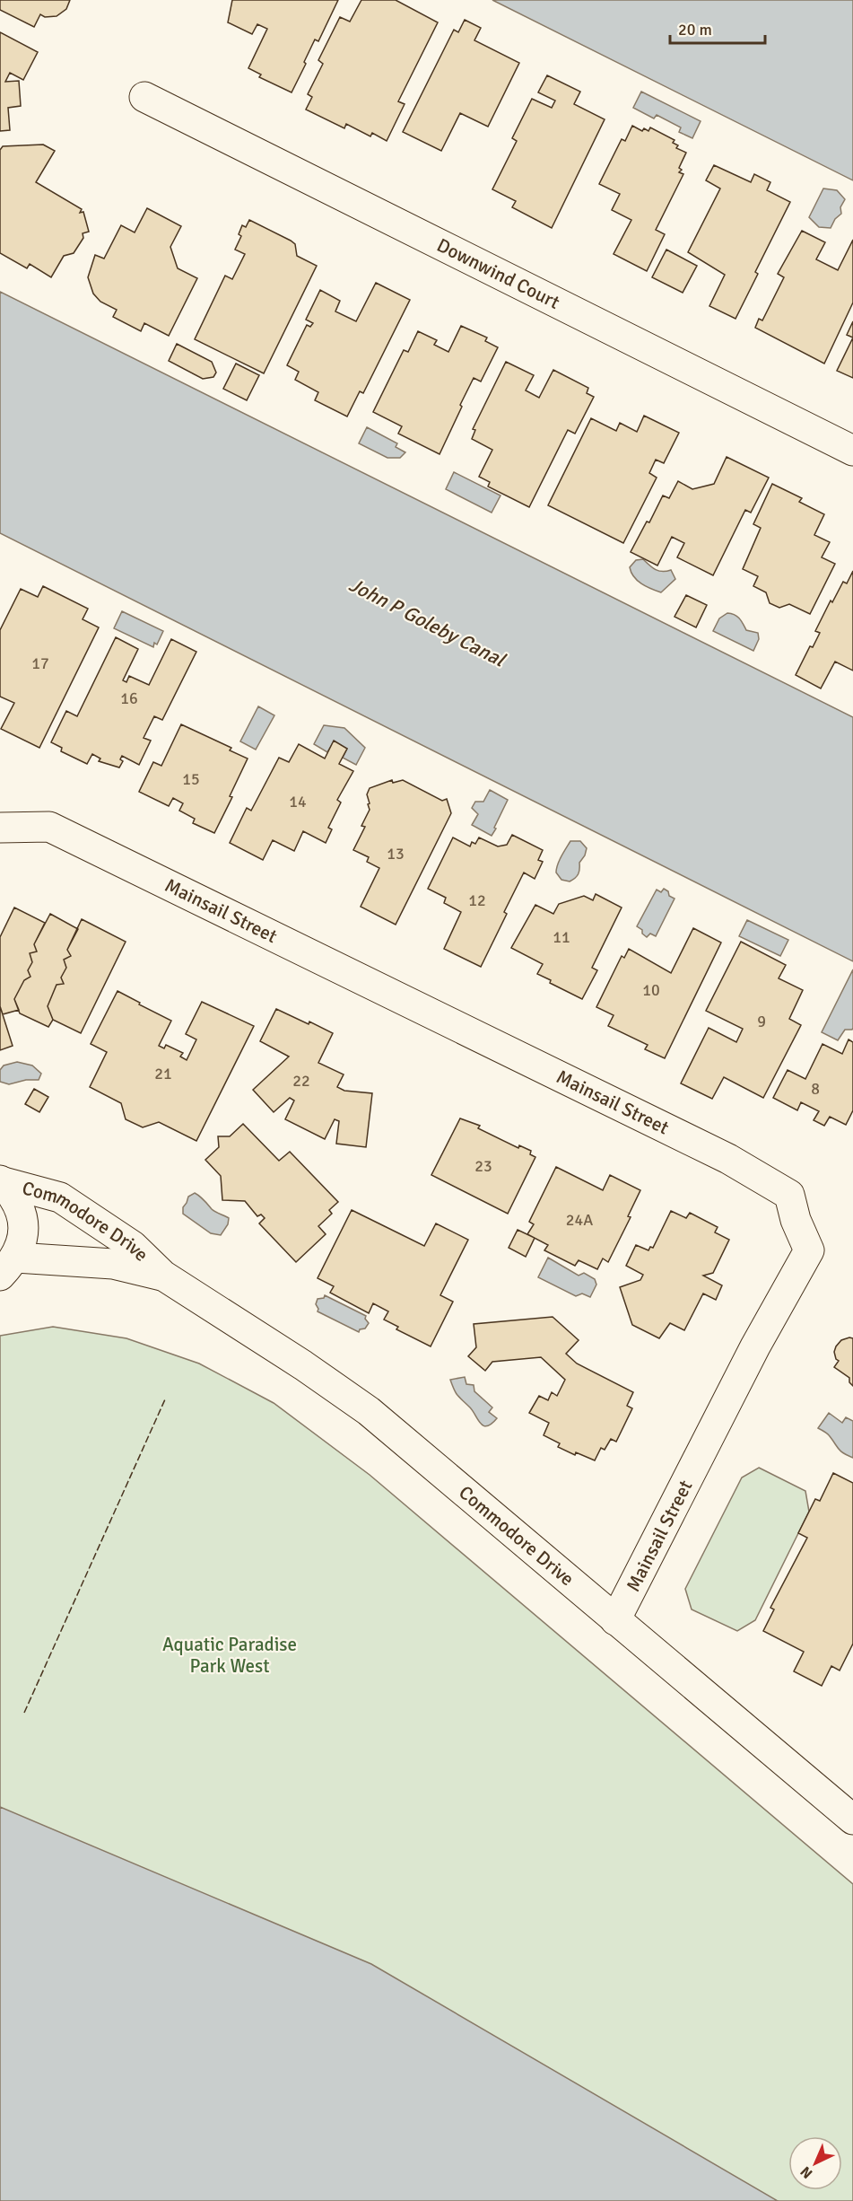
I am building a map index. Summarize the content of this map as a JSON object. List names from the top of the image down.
{
  "streets": {
    "street": ["Downwind Court", "Mainsail Street", "Commodore Drive"]
  },
  "crossings": [
    ["Mainsail Street", "Commodore Drive"]
  ],
  "water": ["John P Goleby Canal"],
  "parks": ["Aquatic Paradise Park West"],
  "house_numbers": [
    "17",
    "16",
    "15",
    "14",
    "13",
    "12",
    "11",
    "10",
    "9",
    "21",
    "22",
    "8",
    "23",
    "24A"
  ],
  "scale_bar": "20 m",
  "north": "bottom left"
}
